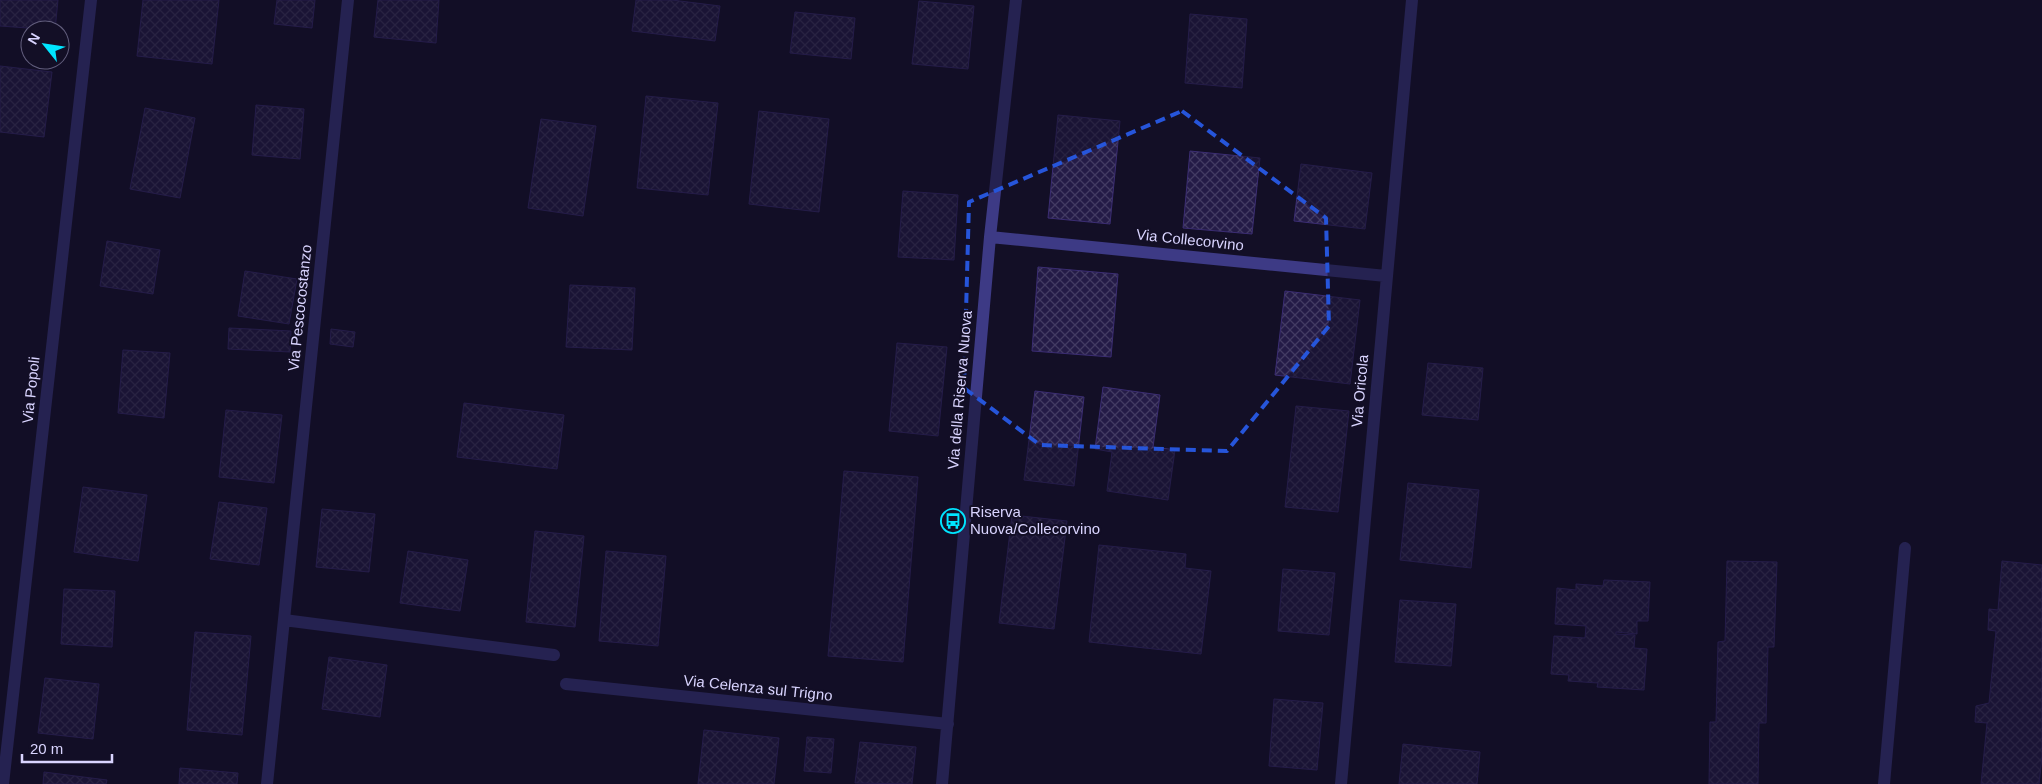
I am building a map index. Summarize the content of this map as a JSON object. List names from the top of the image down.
{
  "streets": {
    "street": [
      "Via Collecorvino",
      "Via Pescocostanzo",
      "Via Popoli",
      "Via della Riserva Nuova",
      "Via Oricola",
      "Via Celenza sul Trigno"
    ]
  },
  "crossings": [
    ["Via Collecorvino", "Via della Riserva Nuova"],
    ["Via Collecorvino", "Via Oricola"],
    ["Via della Riserva Nuova", "Via Celenza sul Trigno"]
  ],
  "places": {
    "bus stop": ["Riserva Nuova/Collecorvino"]
  },
  "scale_bar": "20 m",
  "north": "top left"
}
